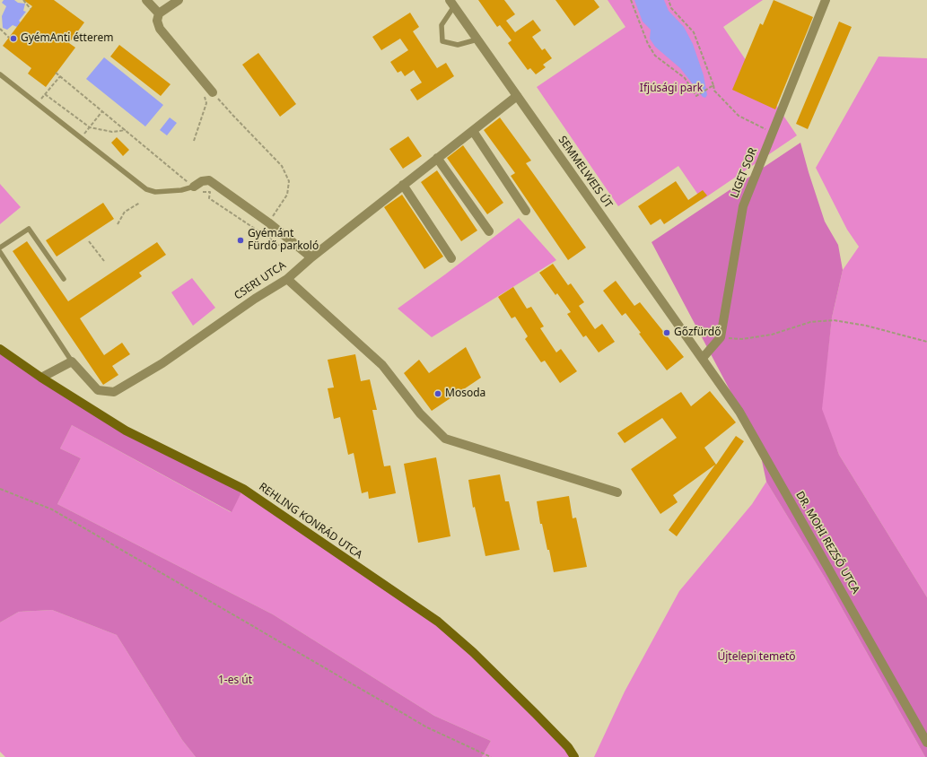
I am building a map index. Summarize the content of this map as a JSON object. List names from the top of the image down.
{
  "streets": {
    "main road": ["REHLING KONRÁD UTCA"],
    "street": [
      "SEMMELWEIS ÚT",
      "LIGET SOR",
      "CSERI UTCA",
      "DR. MOHI REZSŐ UTCA"
    ]
  },
  "crossings": [
    ["SEMMELWEIS ÚT", "CSERI UTCA"],
    ["SEMMELWEIS ÚT", "DR. MOHI REZSŐ UTCA"]
  ],
  "parks": ["Ifjúsági park", "Újtelepi temető", "1-es út"],
  "places": [
    "GyémAnti étterem",
    "Gyémánt Fürdő parkoló",
    "Gőzfürdő",
    "Mosoda"
  ]
}
